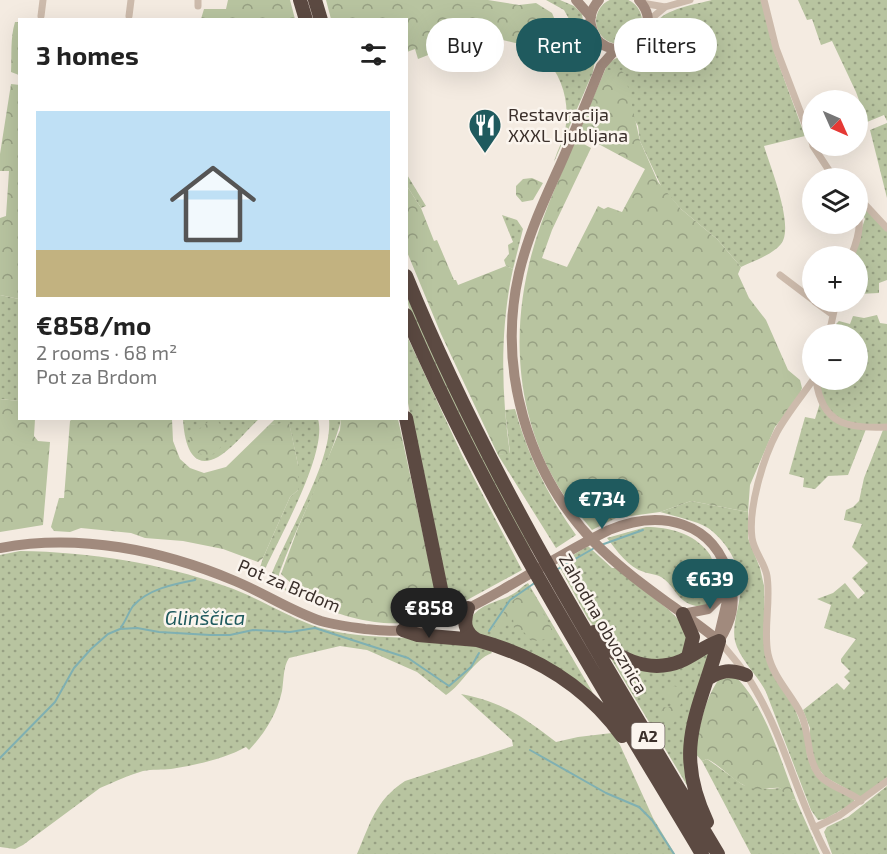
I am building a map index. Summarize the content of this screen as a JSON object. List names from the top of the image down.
{
  "streets": {
    "highway": ["Zahodna obvoznica", "A2"],
    "main road": ["Pot za Brdom"]
  },
  "water": ["Glinščica"],
  "places": {
    "restaurant": ["Restavracija XXXL Ljubljana"]
  },
  "north": "bottom right",
  "page": {
    "chip": ["Buy", "Rent", "Filters"],
    "heading": "3 homes",
    "map_buttons": ["+", "−"],
    "list": [
      {
        "name": "€858/mo",
        "note": "2 rooms · 68 m² · Pot za Brdom"
      }
    ],
    "price": ["€734", "€639", "€858"]
  }
}
